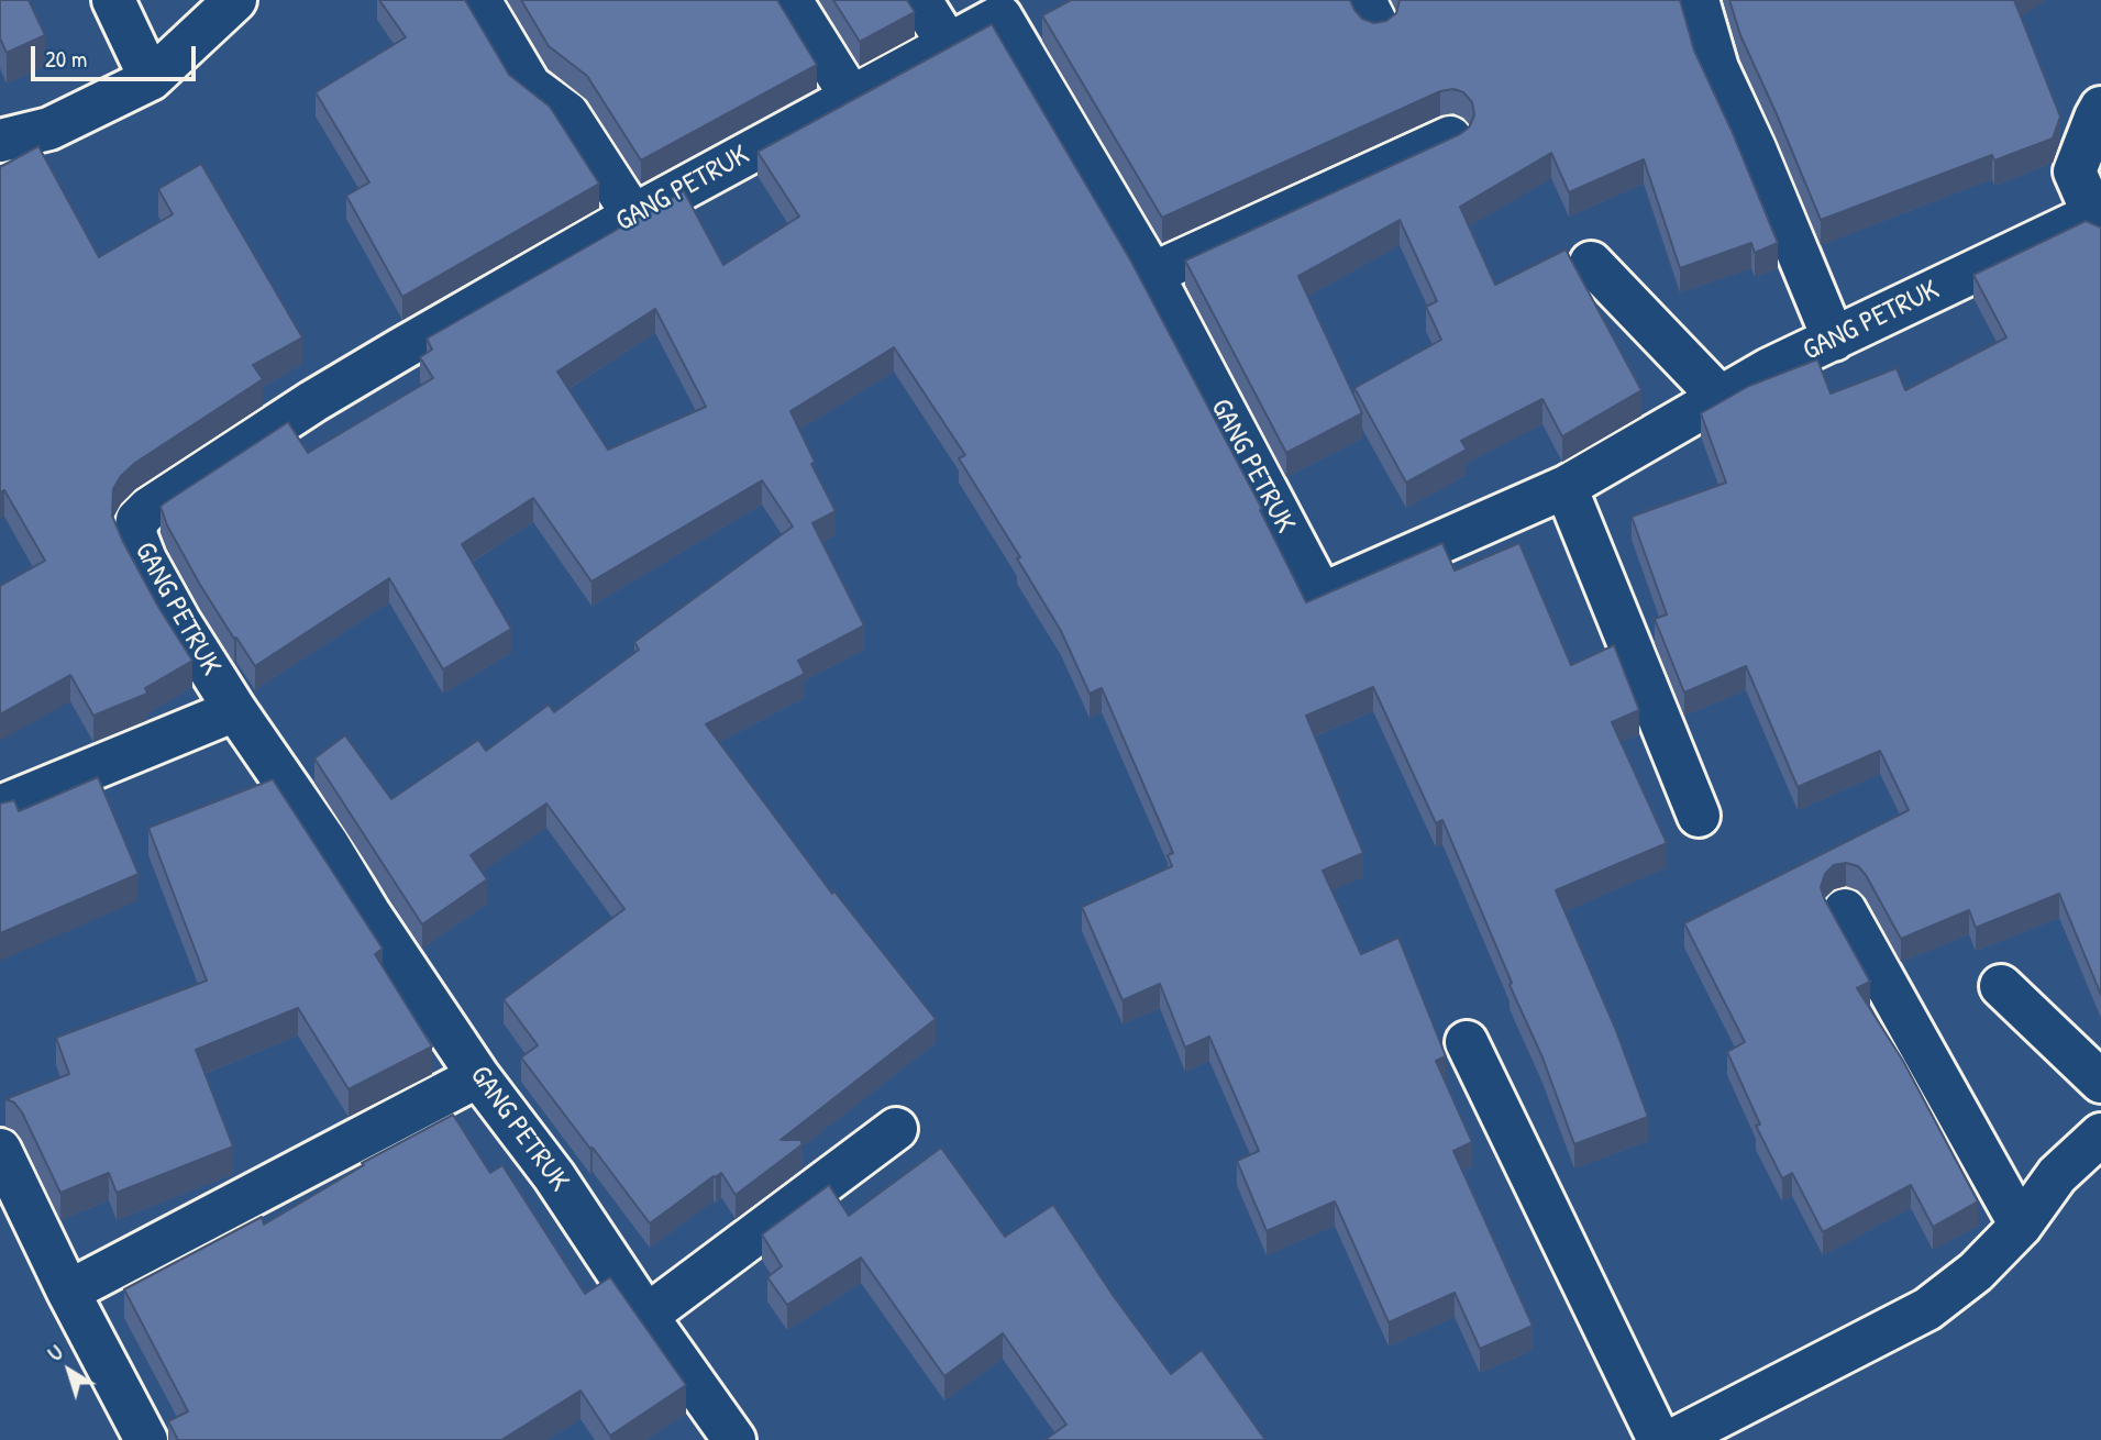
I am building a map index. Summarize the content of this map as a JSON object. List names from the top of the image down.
{
  "streets": {
    "street": ["GANG PETRUK"]
  },
  "scale_bar": "20 m",
  "north": "top left"
}
